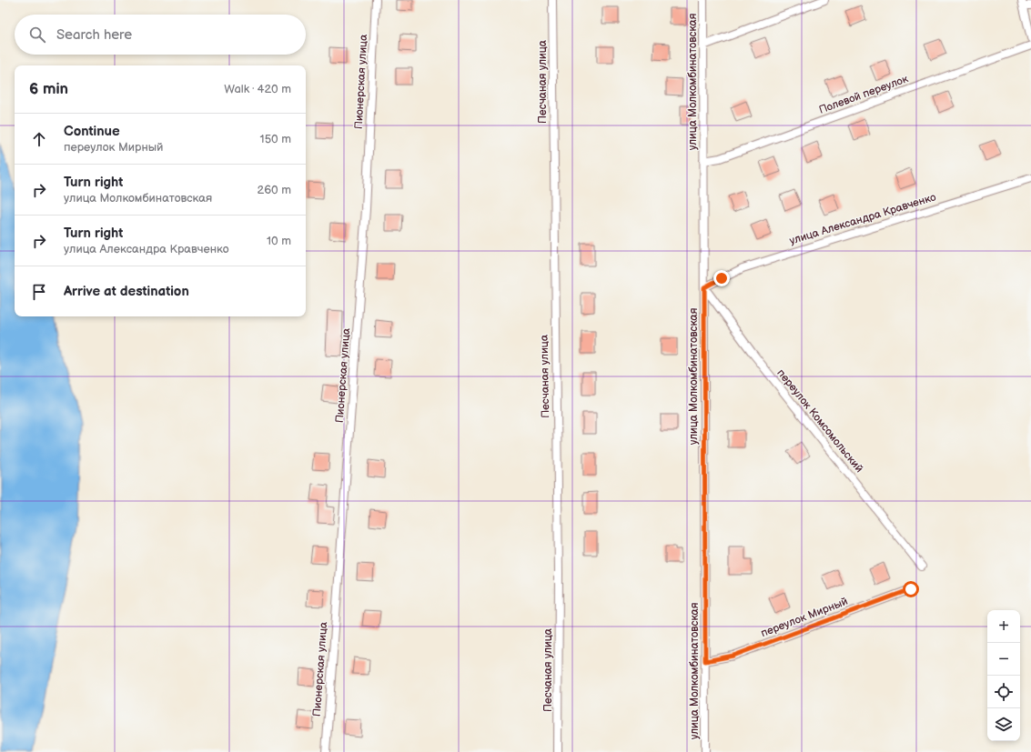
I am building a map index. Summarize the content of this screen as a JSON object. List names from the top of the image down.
{
  "streets": {
    "street": [
      "Пионерская улица",
      "Песчаная улица",
      "улица Молкомбинатовская",
      "Полевой переулок",
      "улица Александра Кравченко",
      "переулок Комсомольский",
      "переулок Мирный"
    ]
  },
  "crossings": [
    ["улица Молкомбинатовская", "Полевой переулок"],
    ["улица Молкомбинатовская", "улица Александра Кравченко"],
    ["улица Молкомбинатовская", "переулок Комсомольский"],
    ["улица Молкомбинатовская", "переулок Мирный"],
    ["улица Александра Кравченко", "переулок Комсомольский"]
  ],
  "page": {
    "search": "Search here",
    "heading": ["6 min", "Walk · 420 m"],
    "list": [
      ["Continue", "переулок Мирный", "150 m"],
      ["Turn right", "улица Молкомбинатовская", "260 m"],
      ["Turn right", "улица Александра Кравченко", "10 m"],
      "Arrive at destination"
    ],
    "map_buttons": ["+", "−"]
  }
}
